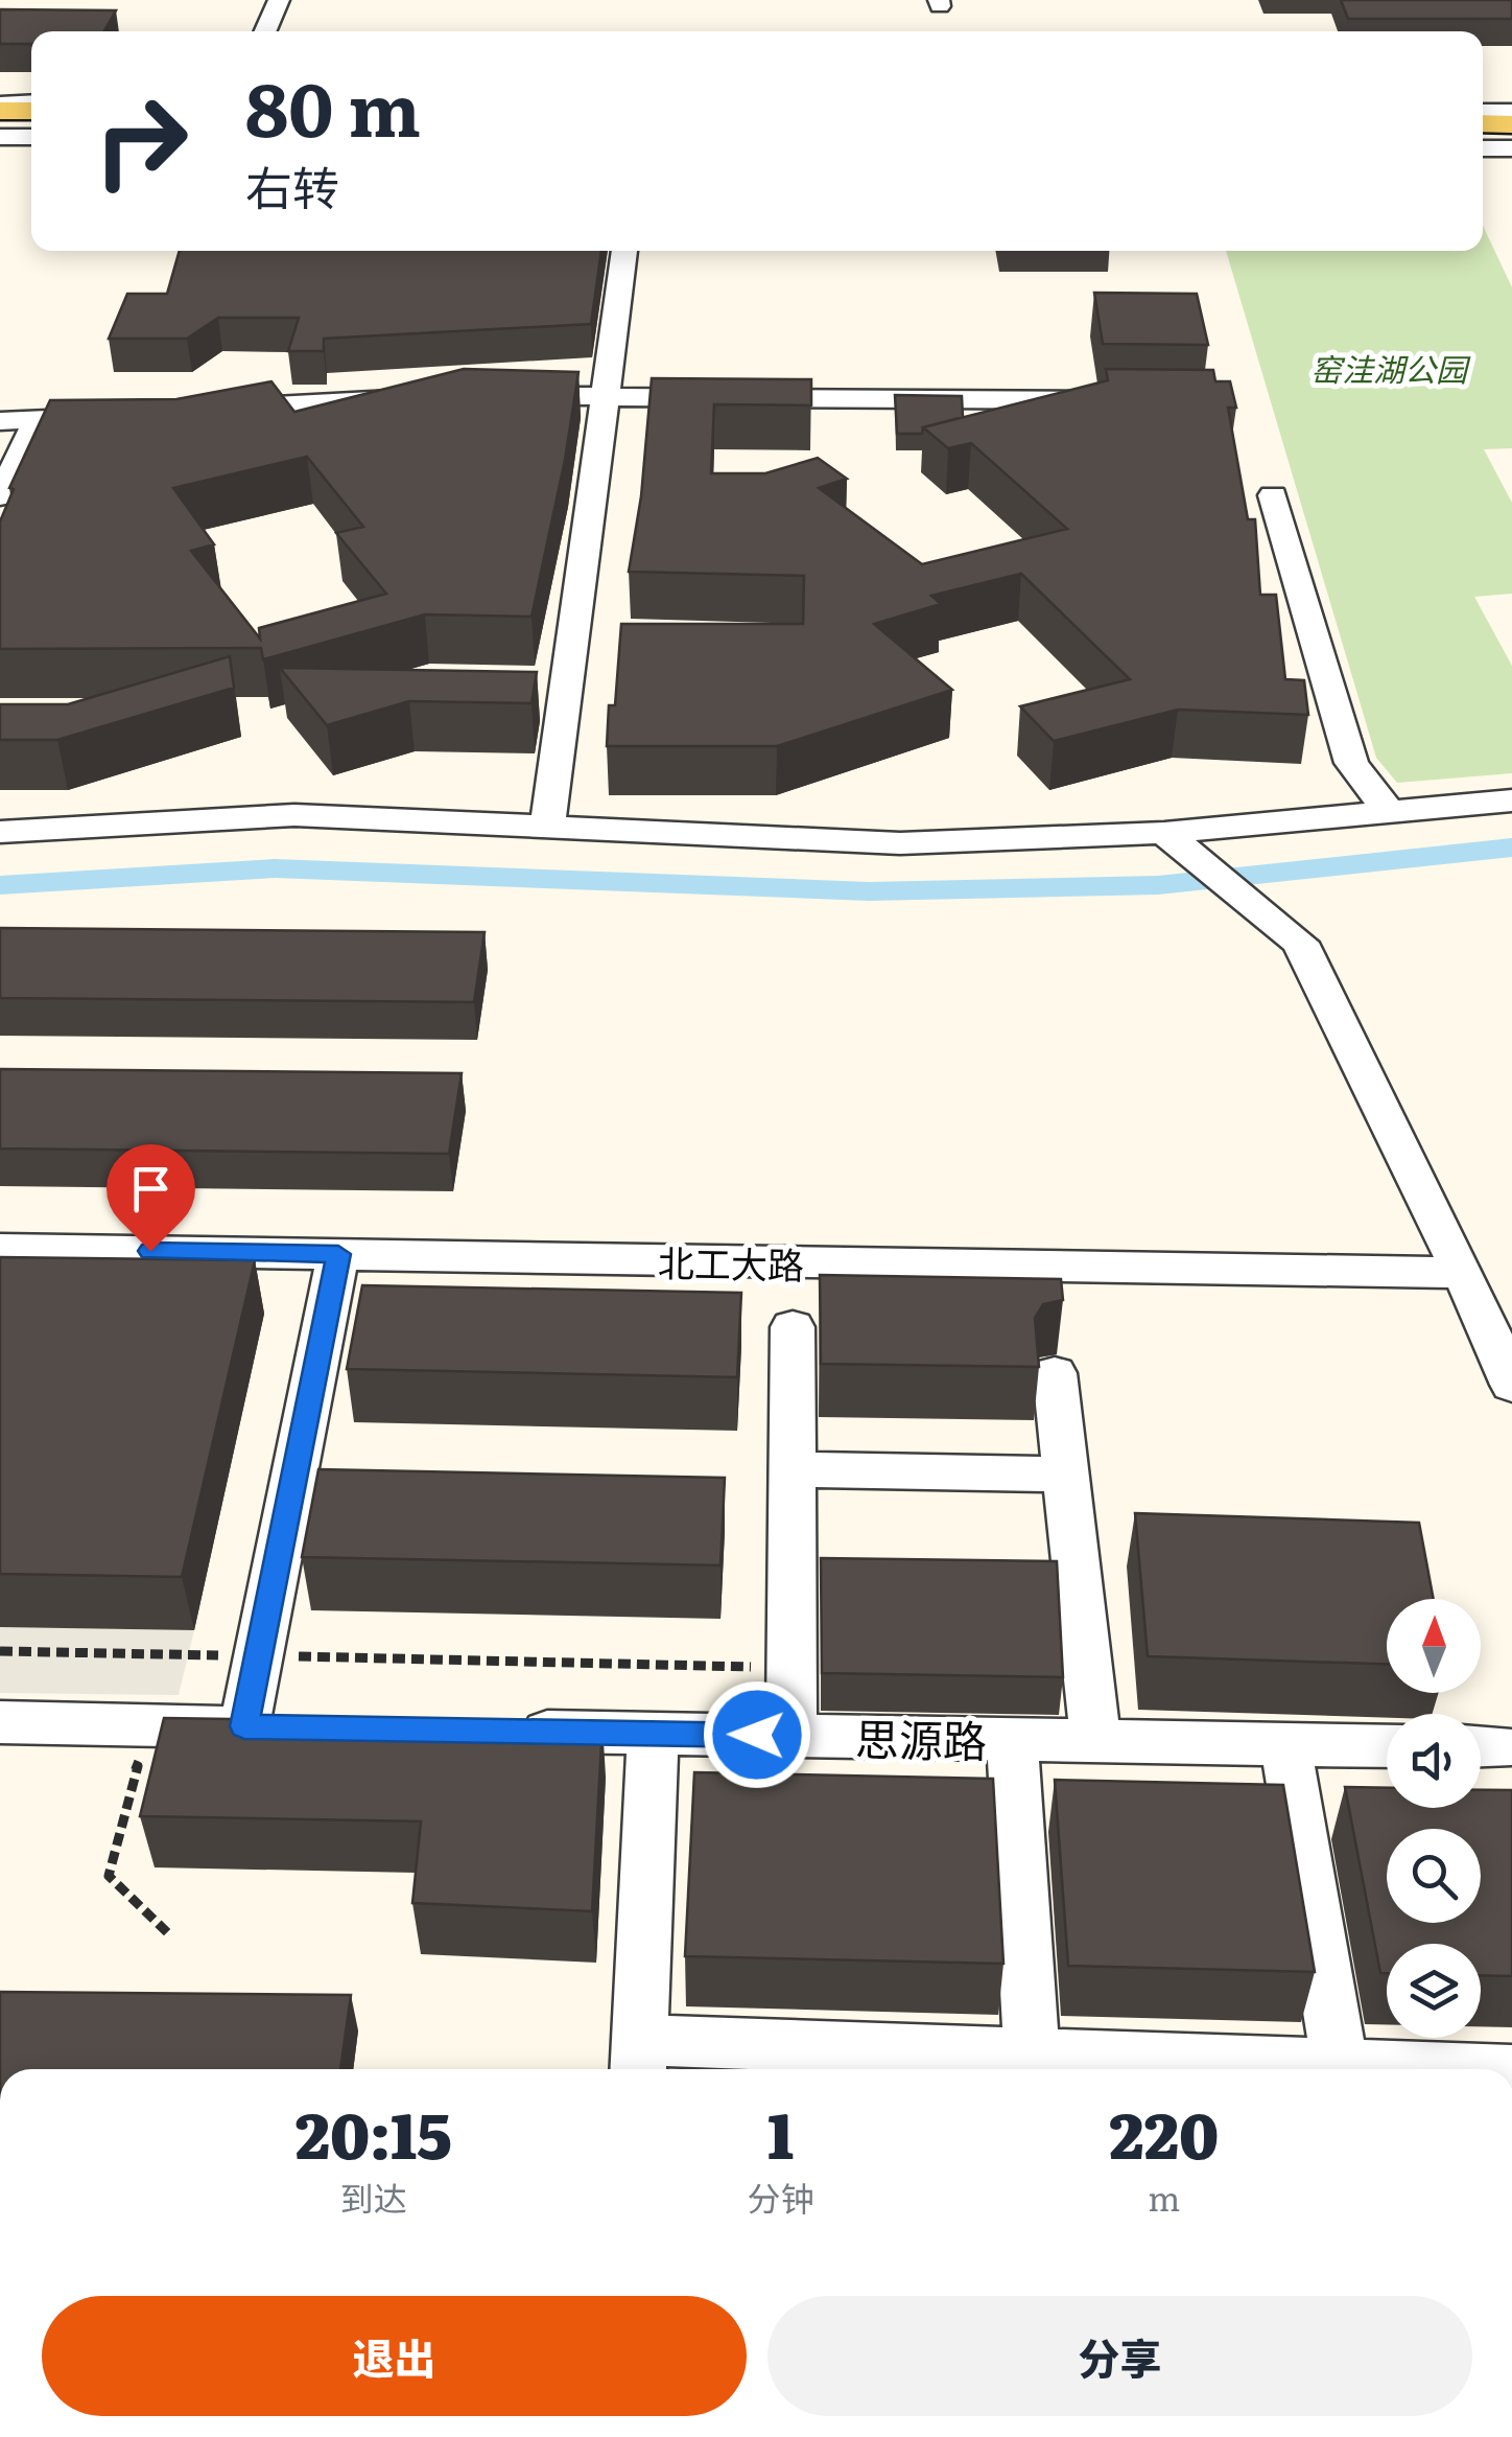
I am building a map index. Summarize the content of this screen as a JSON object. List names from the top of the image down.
{
  "streets": {
    "street": ["北工大路", "思源路"]
  },
  "parks": ["窑洼湖公园"],
  "north": "top",
  "page": {
    "turn": ["80 m", "右转"],
    "eta": [
      "20:15",
      "到达",
      "1",
      "分钟",
      "220",
      "m"
    ],
    "buttons": ["退出", "分享"]
  }
}
